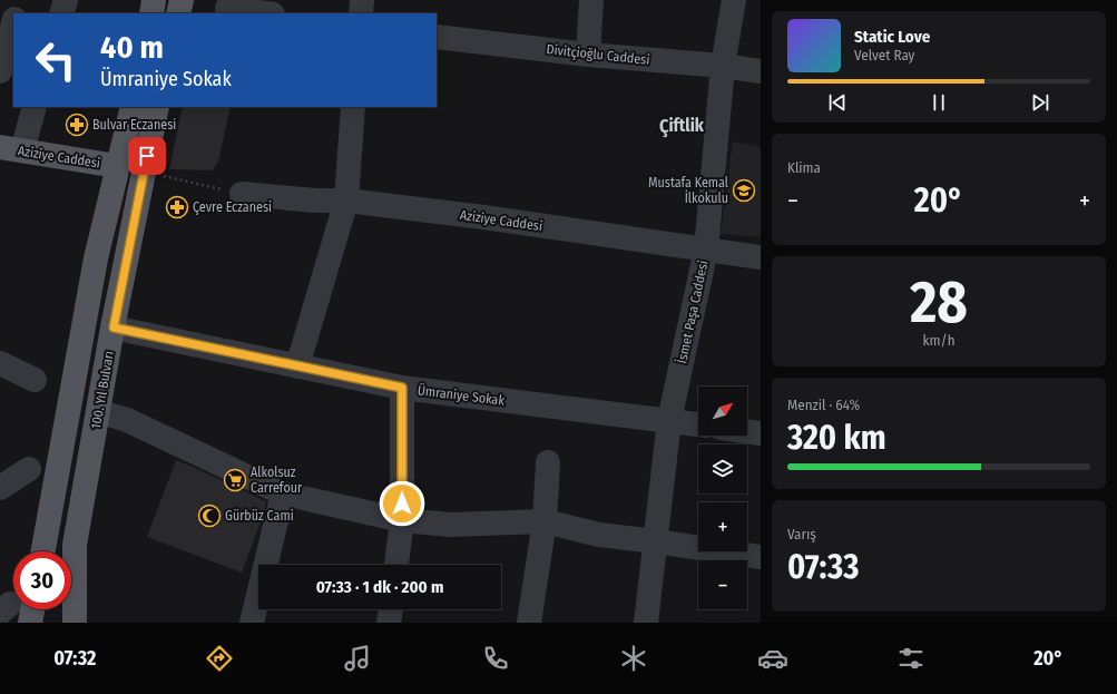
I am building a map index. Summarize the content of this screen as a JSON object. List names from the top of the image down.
{
  "streets": {
    "main road": ["Aziziye Caddesi", "100. Yıl Bulvarı"],
    "street": ["Divitçioğlu Caddesi", "İsmet Paşa Caddesi", "Ümraniye Sokak"]
  },
  "crossings": [
    ["Divitçioğlu Caddesi", "İsmet Paşa Caddesi"],
    ["Aziziye Caddesi", "İsmet Paşa Caddesi"],
    ["İsmet Paşa Caddesi", "Ümraniye Sokak"],
    ["100. Yıl Bulvarı", "Ümraniye Sokak"]
  ],
  "districts": ["Çiftlik"],
  "places": {
    "pharmacy": ["Bulvar Eczanesi", "Çevre Eczanesi"],
    "school or university": ["Mustafa Kemal İlkokulu"],
    "supermarket": ["Alkolsuz Carrefour"],
    "mosque": ["Gürbüz Cami"]
  },
  "north": "top right",
  "page": {
    "turn": ["40 m", "Ümraniye Sokak"],
    "song": ["Static Love", "Velvet Ray"],
    "tile": [
      "Klima",
      ["28", "km/h"],
      ["Menzil · 64%", "320 km"],
      ["Varış", "07:33"]
    ],
    "heat": ["−", "20°", "+"],
    "map_buttons": ["+", "−"],
    "limit": "30",
    "trip": "07:33 · 1 dk · 200 m",
    "tabs": ["07:32", "20°"]
  }
}
